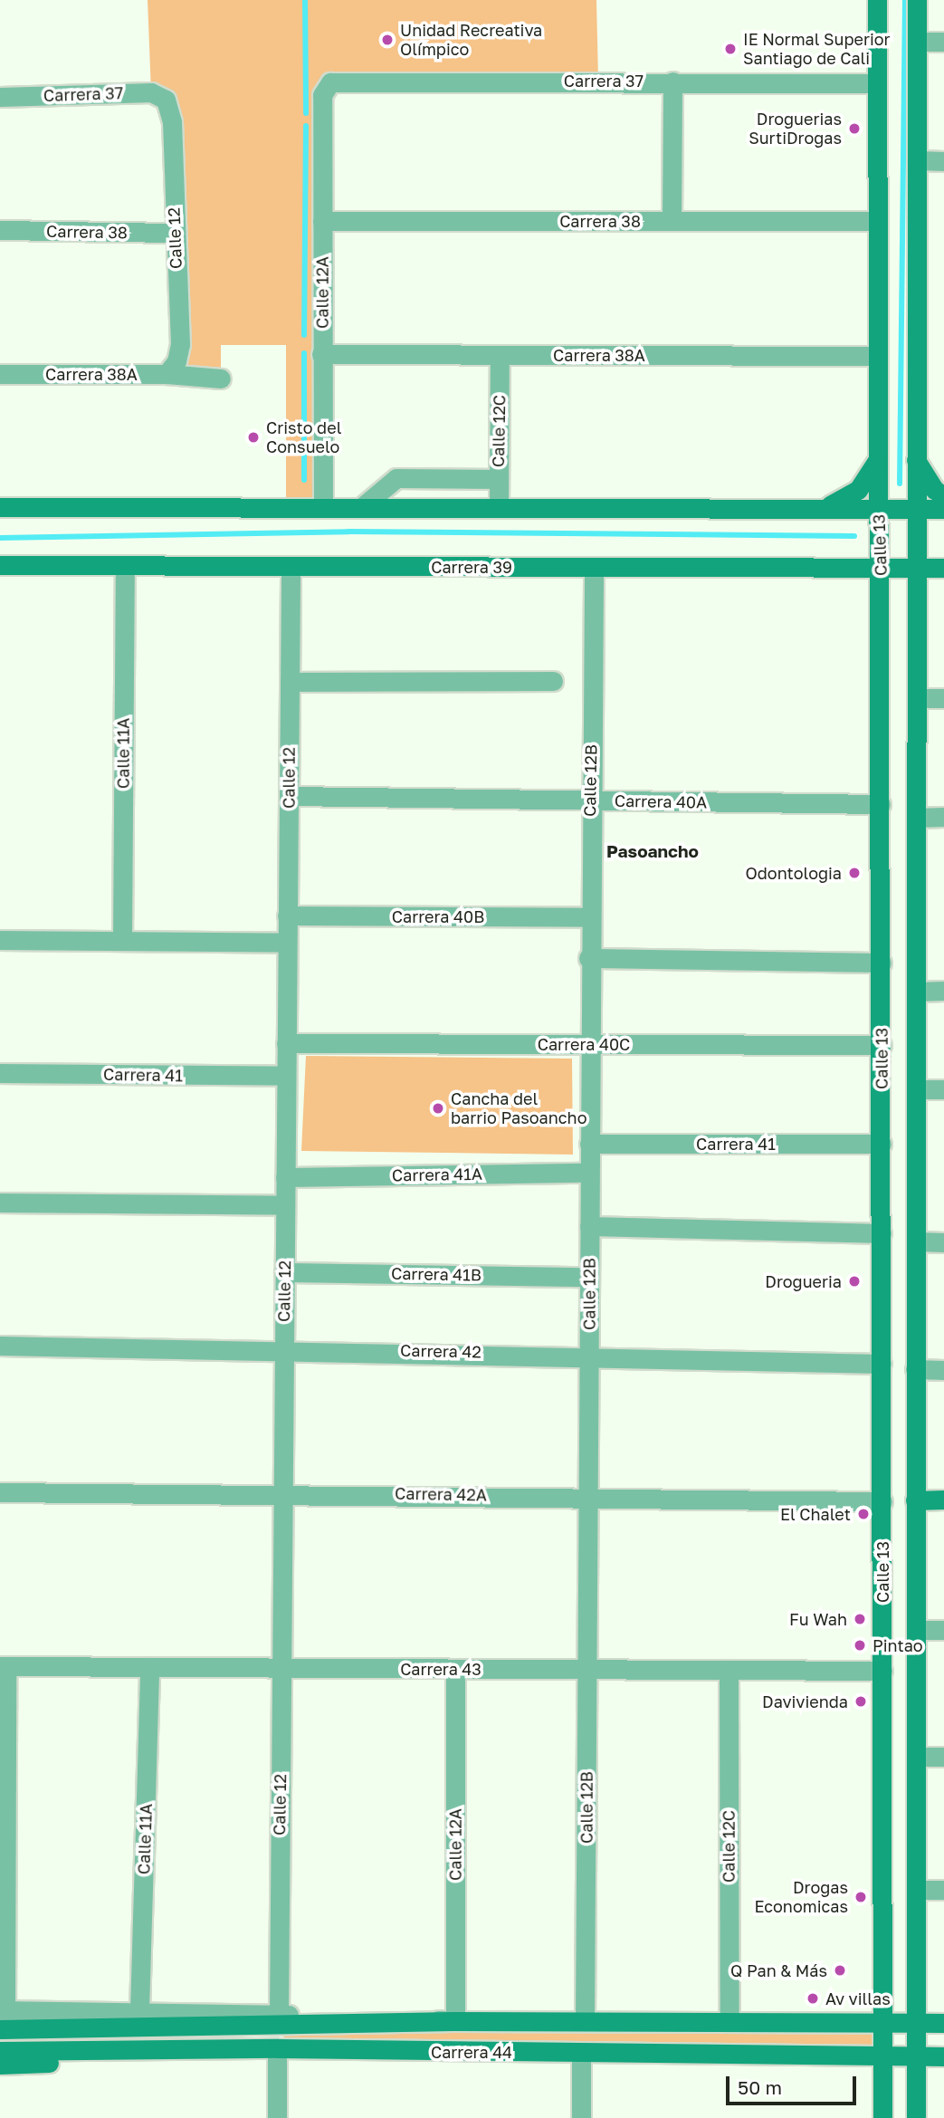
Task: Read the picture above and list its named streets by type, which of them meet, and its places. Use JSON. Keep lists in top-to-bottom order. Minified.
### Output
{"streets":{"main road":["Calle 13","Carrera 39","Carrera 44"],"street":["Carrera 37","Carrera 38","Calle 12","Calle 12A","Carrera 38A","Calle 12C","Calle 11A","Calle 12B","Carrera 40A","Carrera 40B","Carrera 40C","Carrera 41","Carrera 41A","Carrera 41B","Carrera 42","Carrera 42A","Carrera 43"]},"crossings":[["Carrera 37","Calle 12"],["Carrera 37","Calle 12A"],["Carrera 37","Calle 13"],["Carrera 38","Calle 12"],["Carrera 38","Calle 12A"],["Carrera 38","Calle 13"],["Calle 12","Carrera 38A"],["Calle 12","Carrera 39"],["Calle 12","Carrera 40A"],["Calle 12","Carrera 40B"],["Calle 12","Carrera 40C"],["Calle 12","Carrera 41"],["Calle 12","Carrera 41A"],["Calle 12","Carrera 41B"],["Calle 12","Carrera 42"],["Calle 12","Carrera 42A"],["Calle 12","Carrera 43"],["Calle 12","Carrera 44"],["Calle 12A","Carrera 38A"],["Calle 12A","Carrera 43"],["Calle 12A","Carrera 44"],["Carrera 38A","Calle 12C"],["Carrera 38A","Calle 13"],["Calle 12C","Carrera 43"],["Calle 12C","Carrera 44"],["Calle 13","Carrera 39"],["Calle 13","Carrera 40A"],["Calle 13","Carrera 40C"],["Calle 13","Carrera 41"],["Calle 13","Carrera 42"],["Calle 13","Carrera 42A"],["Calle 13","Carrera 43"],["Calle 13","Carrera 44"],["Carrera 39","Calle 11A"],["Carrera 39","Calle 12B"],["Calle 11A","Carrera 43"],["Calle 11A","Carrera 44"],["Calle 12B","Carrera 40A"],["Calle 12B","Carrera 40B"],["Calle 12B","Carrera 40C"],["Calle 12B","Carrera 41"],["Calle 12B","Carrera 41A"],["Calle 12B","Carrera 41B"],["Calle 12B","Carrera 42"],["Calle 12B","Carrera 42A"],["Calle 12B","Carrera 43"],["Calle 12B","Carrera 44"]],"districts":["Pasoancho"],"places":["Unidad Recreativa Olímpico","IE Normal Superior Santiago de Cali","Droguerias SurtiDrogas","Cristo del Consuelo","Odontologia","Cancha del barrio Pasoancho","Drogueria","El Chalet","Fu Wah","Pintao","Davivienda","Drogas Economicas","Q Pan & Más","Av villas"],"scale_bar":"50 m"}
